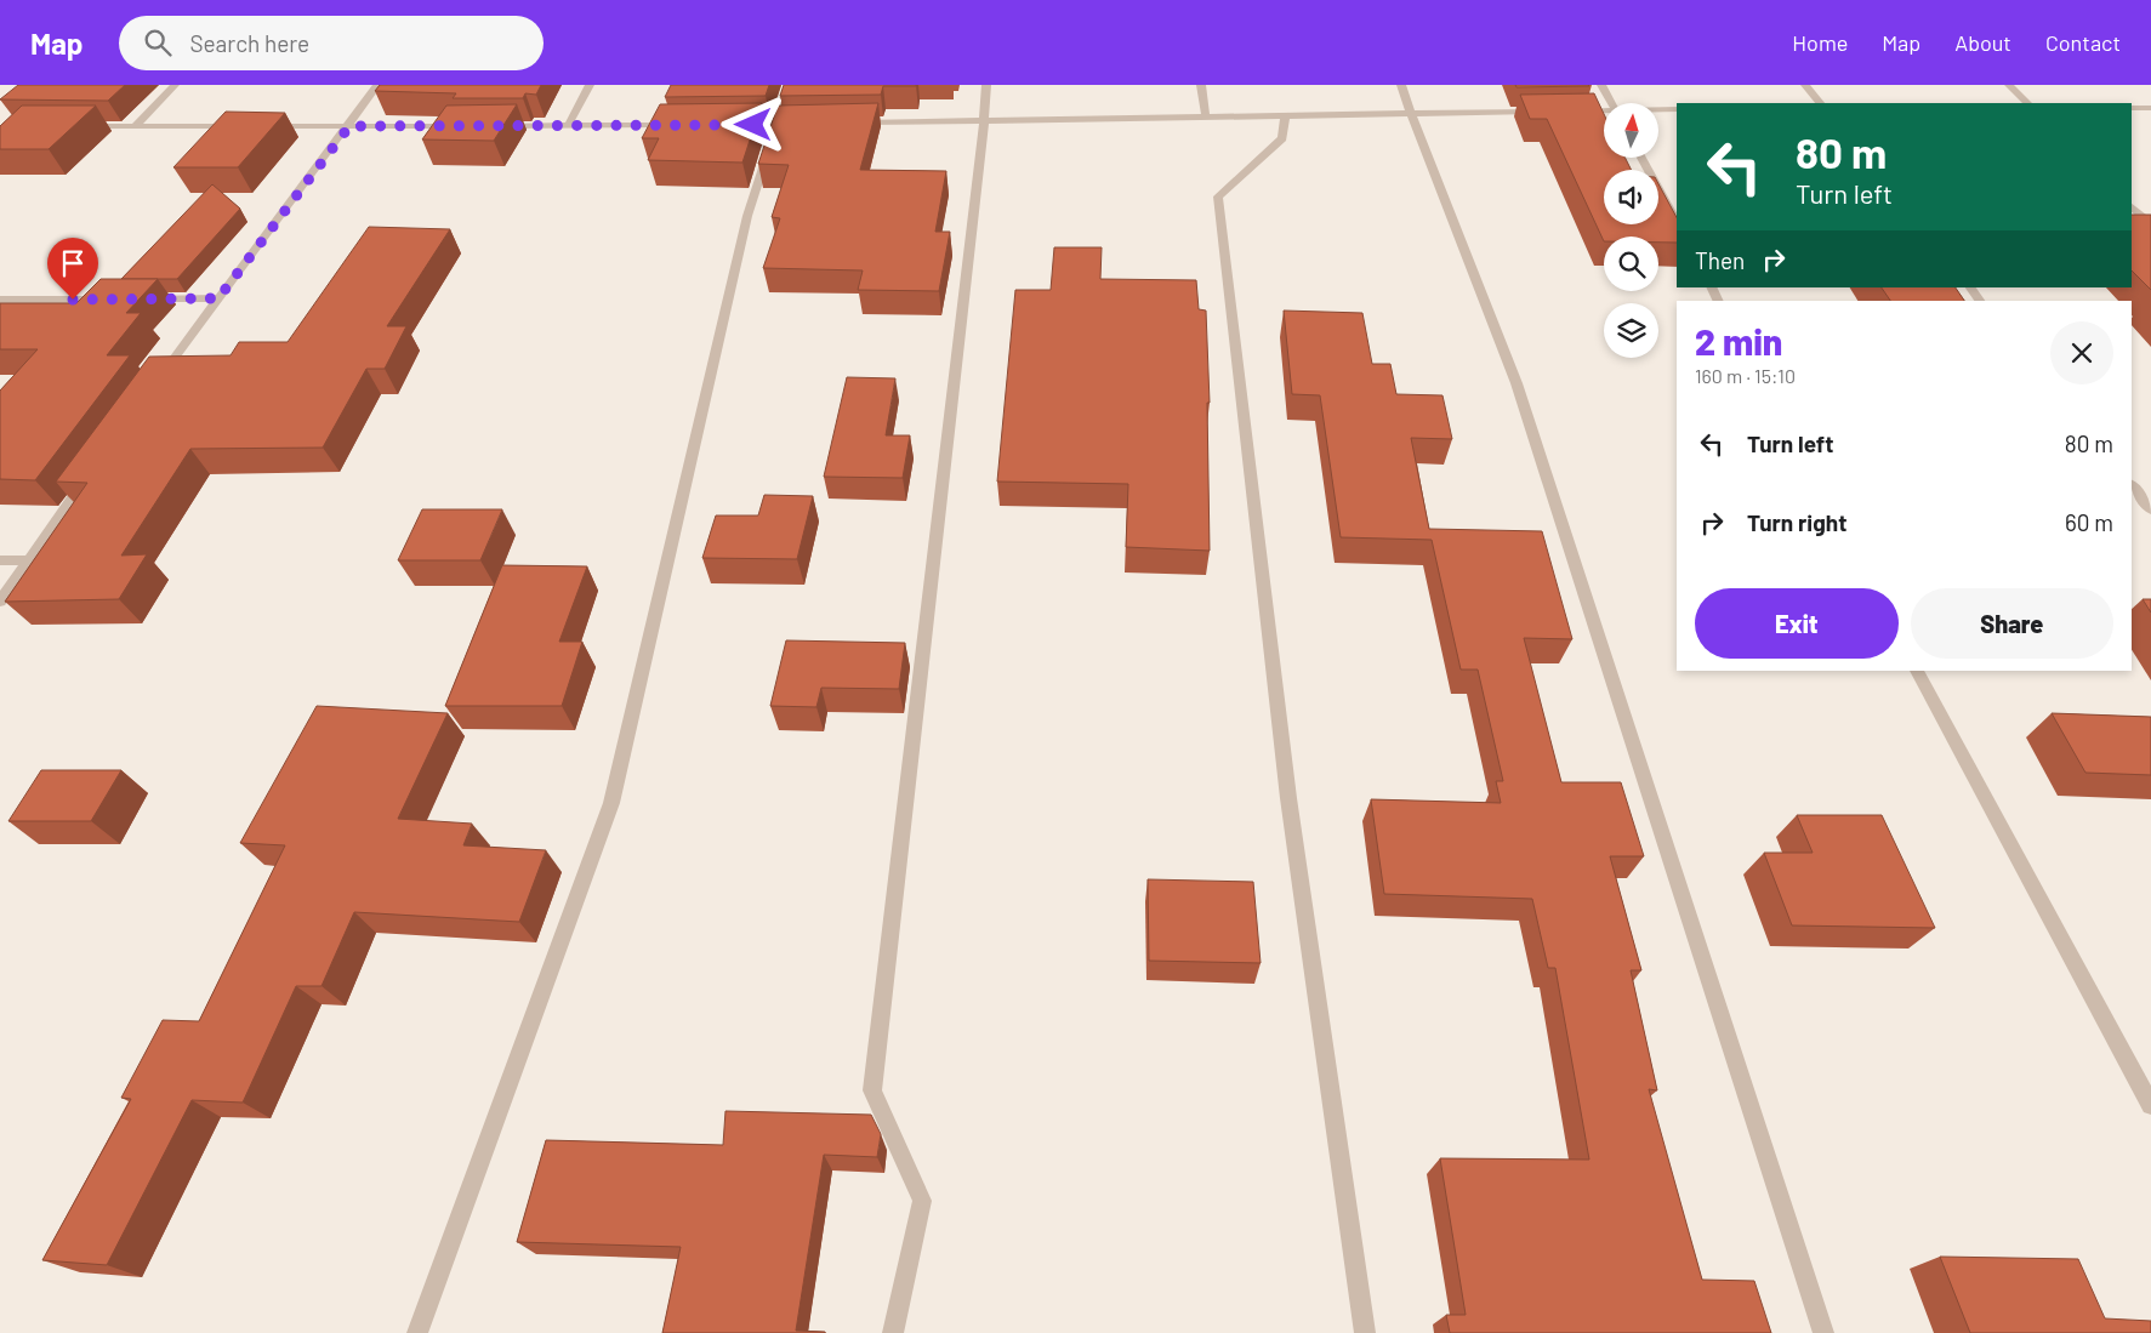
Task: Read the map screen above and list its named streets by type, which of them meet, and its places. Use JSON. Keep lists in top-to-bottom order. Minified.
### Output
{"north":"top","page":{"header":"Map","search":"Search here","nav":["Home","Map","About","Contact"],"turn":["80 m","Turn left"],"then":"Then","heading":["2 min","160 m · 15:10"],"list":[{"name":"Turn left","value":"80 m"},{"name":"Turn right","value":"60 m"}],"buttons":["Exit","Share"]}}
